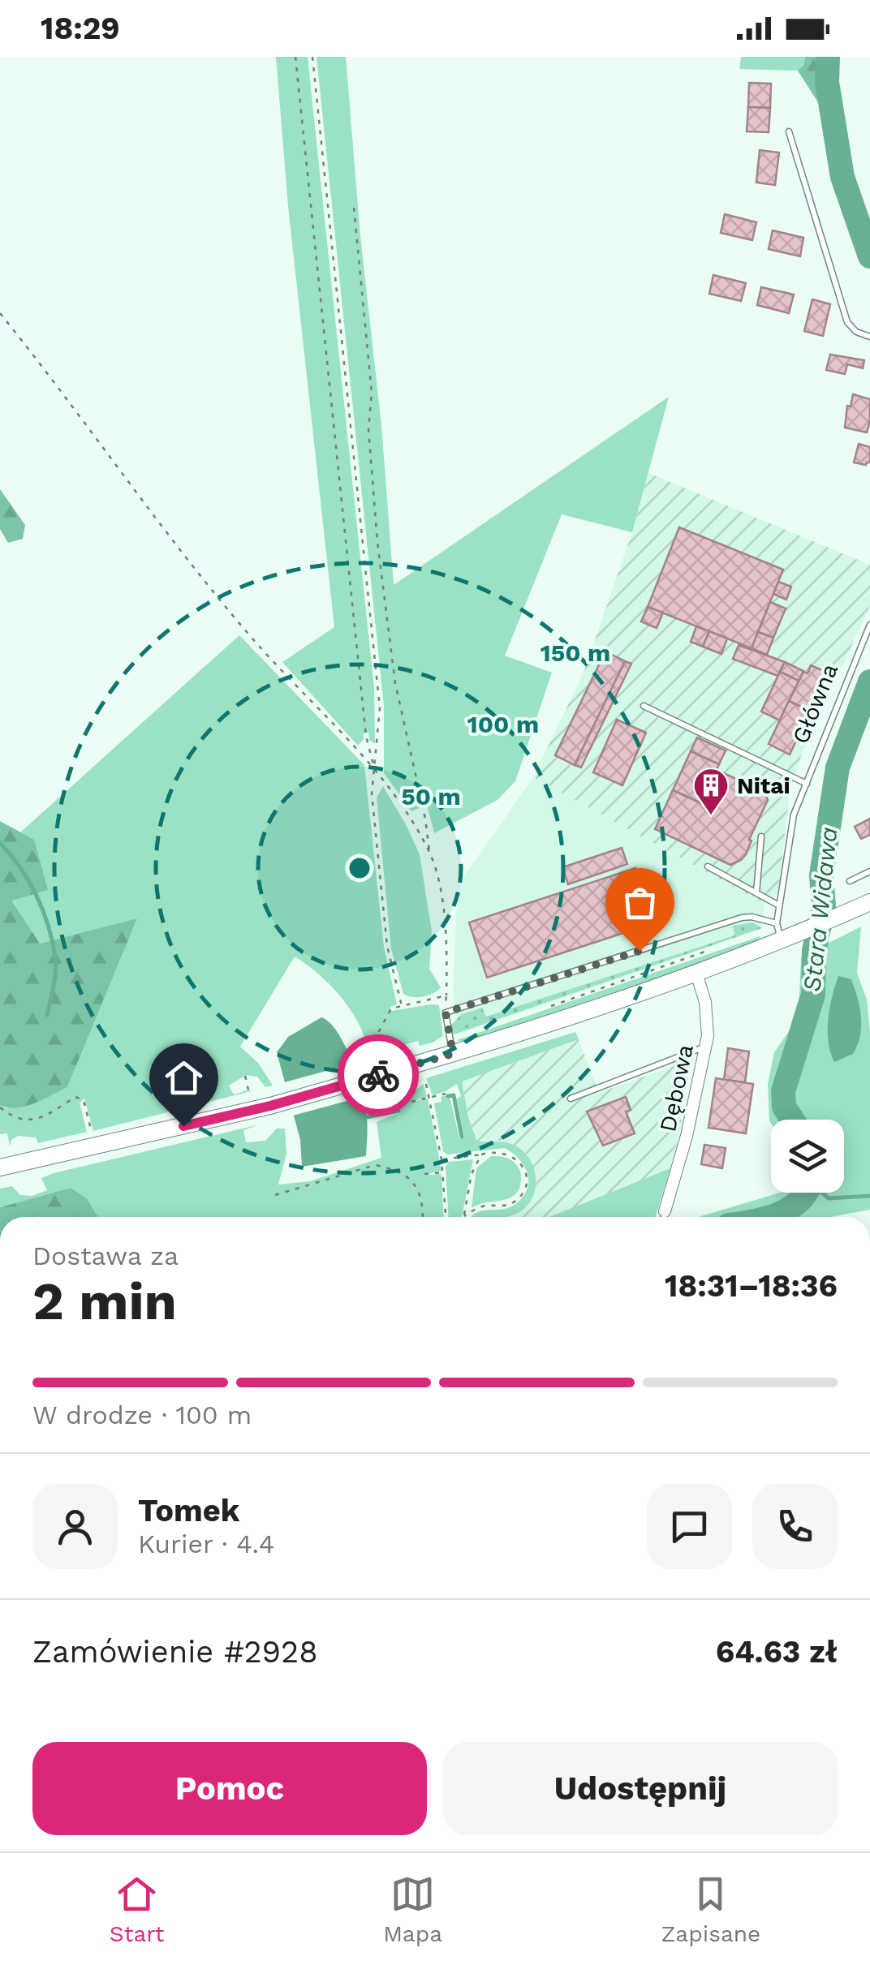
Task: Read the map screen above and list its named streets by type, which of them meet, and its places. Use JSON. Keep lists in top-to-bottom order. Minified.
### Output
{"streets":{"street":["Dębowa"],"lane":["Główna"]},"water":["Stara Widawa"],"places":{"building":["Nitai"]},"page":{"status":"18:29","heading":["2 min","Dostawa za","18:31–18:36"],"panel":["Tomek","Kurier · 4.4","Zamówienie #2928","64.63 zł"],"bar":"W drodze · 100 m","buttons":["Pomoc","Udostępnij"],"tabs":["Start","Mapa","Zapisane"]},"rings":["150 m","100 m","50 m"]}
